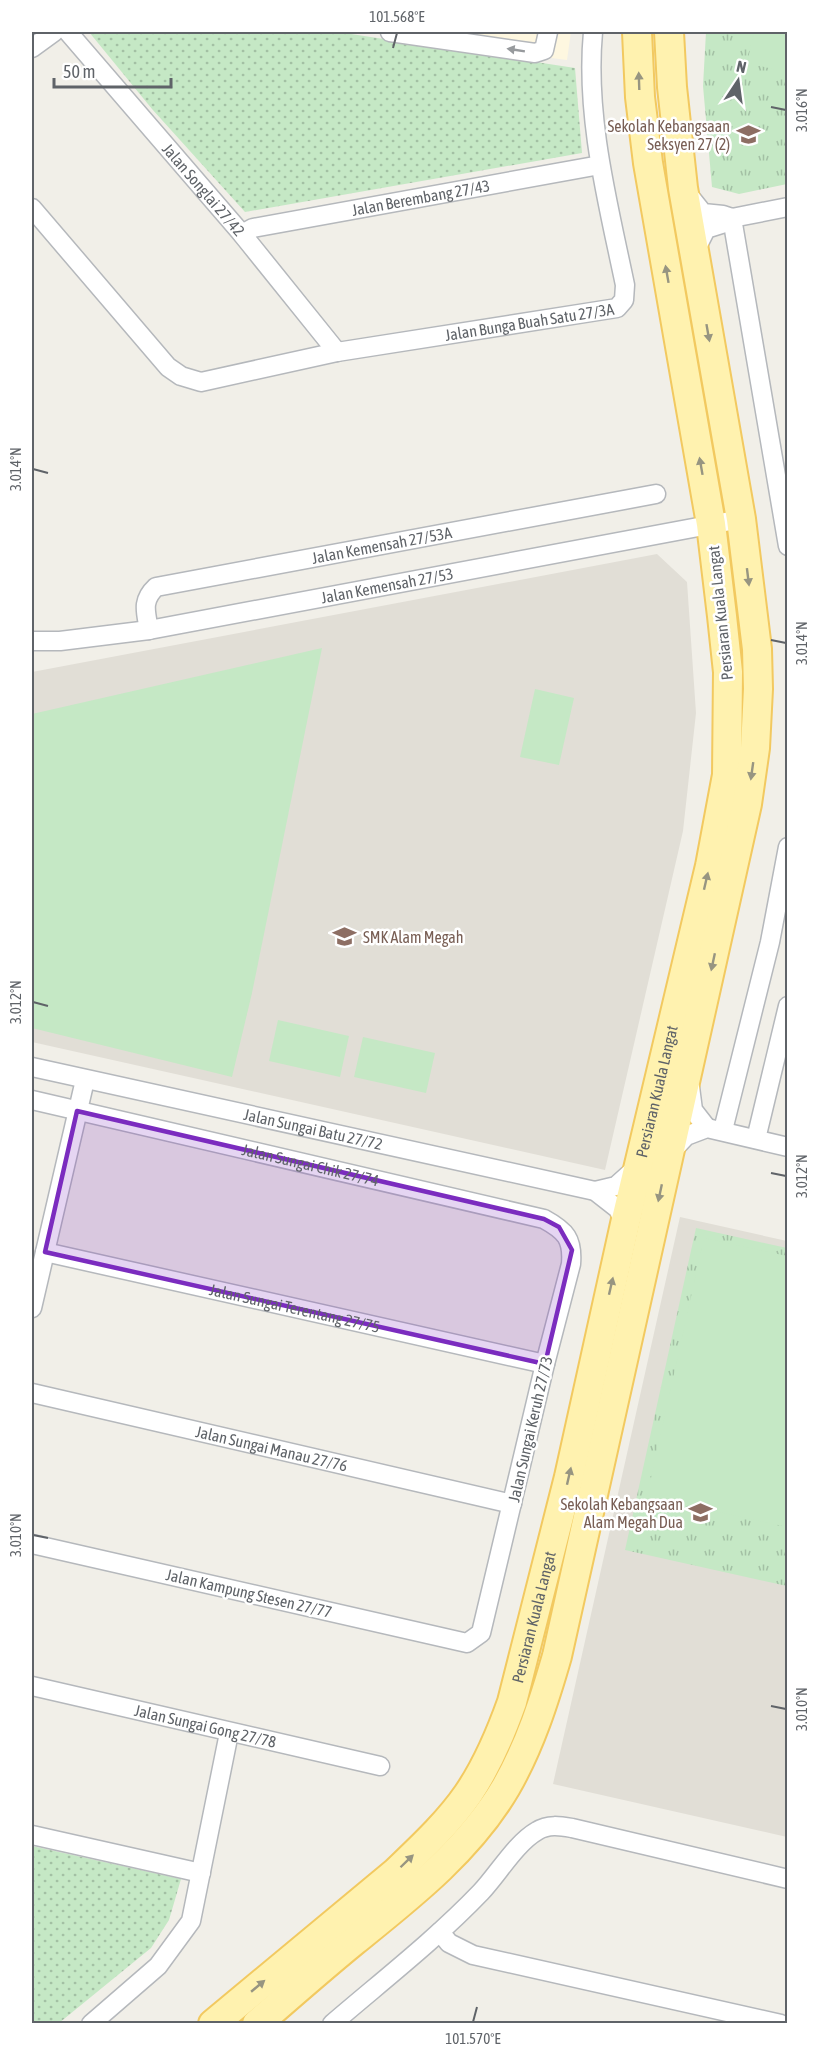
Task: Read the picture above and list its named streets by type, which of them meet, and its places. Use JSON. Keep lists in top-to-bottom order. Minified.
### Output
{"streets":{"main road":["Persiaran Kuala Langat"],"street":["Jalan Songlai 27/42","Jalan Berembang 27/43","Jalan Bunga Buah Satu 27/3A","Jalan Kemensah 27/53A","Jalan Kemensah 27/53","Jalan Sungai Batu 27/72","Jalan Sungai Chik 27/74","Jalan Sungai Terentang 27/75","Jalan Sungai Keruh 27/73","Jalan Sungai Manau 27/76","Jalan Kampung Stesen 27/77","Jalan Sungai Gong 27/78"]},"crossings":[["Jalan Songlai 27/42","Jalan Berembang 27/43"],["Jalan Songlai 27/42","Jalan Bunga Buah Satu 27/3A"],["Jalan Berembang 27/43","Jalan Bunga Buah Satu 27/3A"],["Jalan Kemensah 27/53A","Jalan Kemensah 27/53"],["Jalan Kemensah 27/53","Persiaran Kuala Langat"],["Jalan Sungai Chik 27/74","Jalan Sungai Keruh 27/73"],["Jalan Sungai Terentang 27/75","Jalan Sungai Keruh 27/73"],["Jalan Sungai Keruh 27/73","Jalan Sungai Manau 27/76"],["Jalan Sungai Keruh 27/73","Jalan Kampung Stesen 27/77"]],"places":{"school or university":["Sekolah Kebangsaan Seksyen 27 (2)","SMK Alam Megah","Sekolah Kebangsaan Alam Megah Dua"]},"scale_bar":"50 m","north":"top","coordinates":["101.568°E","3.016°N","3.014°N","3.012°N","3.010°N","101.570°E"]}
